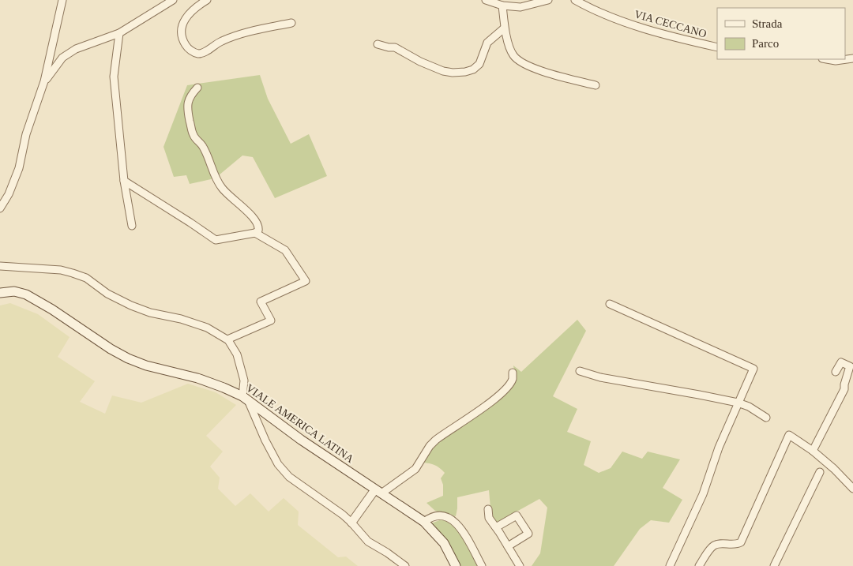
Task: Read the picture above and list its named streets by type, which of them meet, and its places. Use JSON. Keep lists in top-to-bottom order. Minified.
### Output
{"streets":{"main road":["VIALE AMERICA LATINA"],"street":["VIA CECCANO"]},"legend":["Strada","Parco"]}
